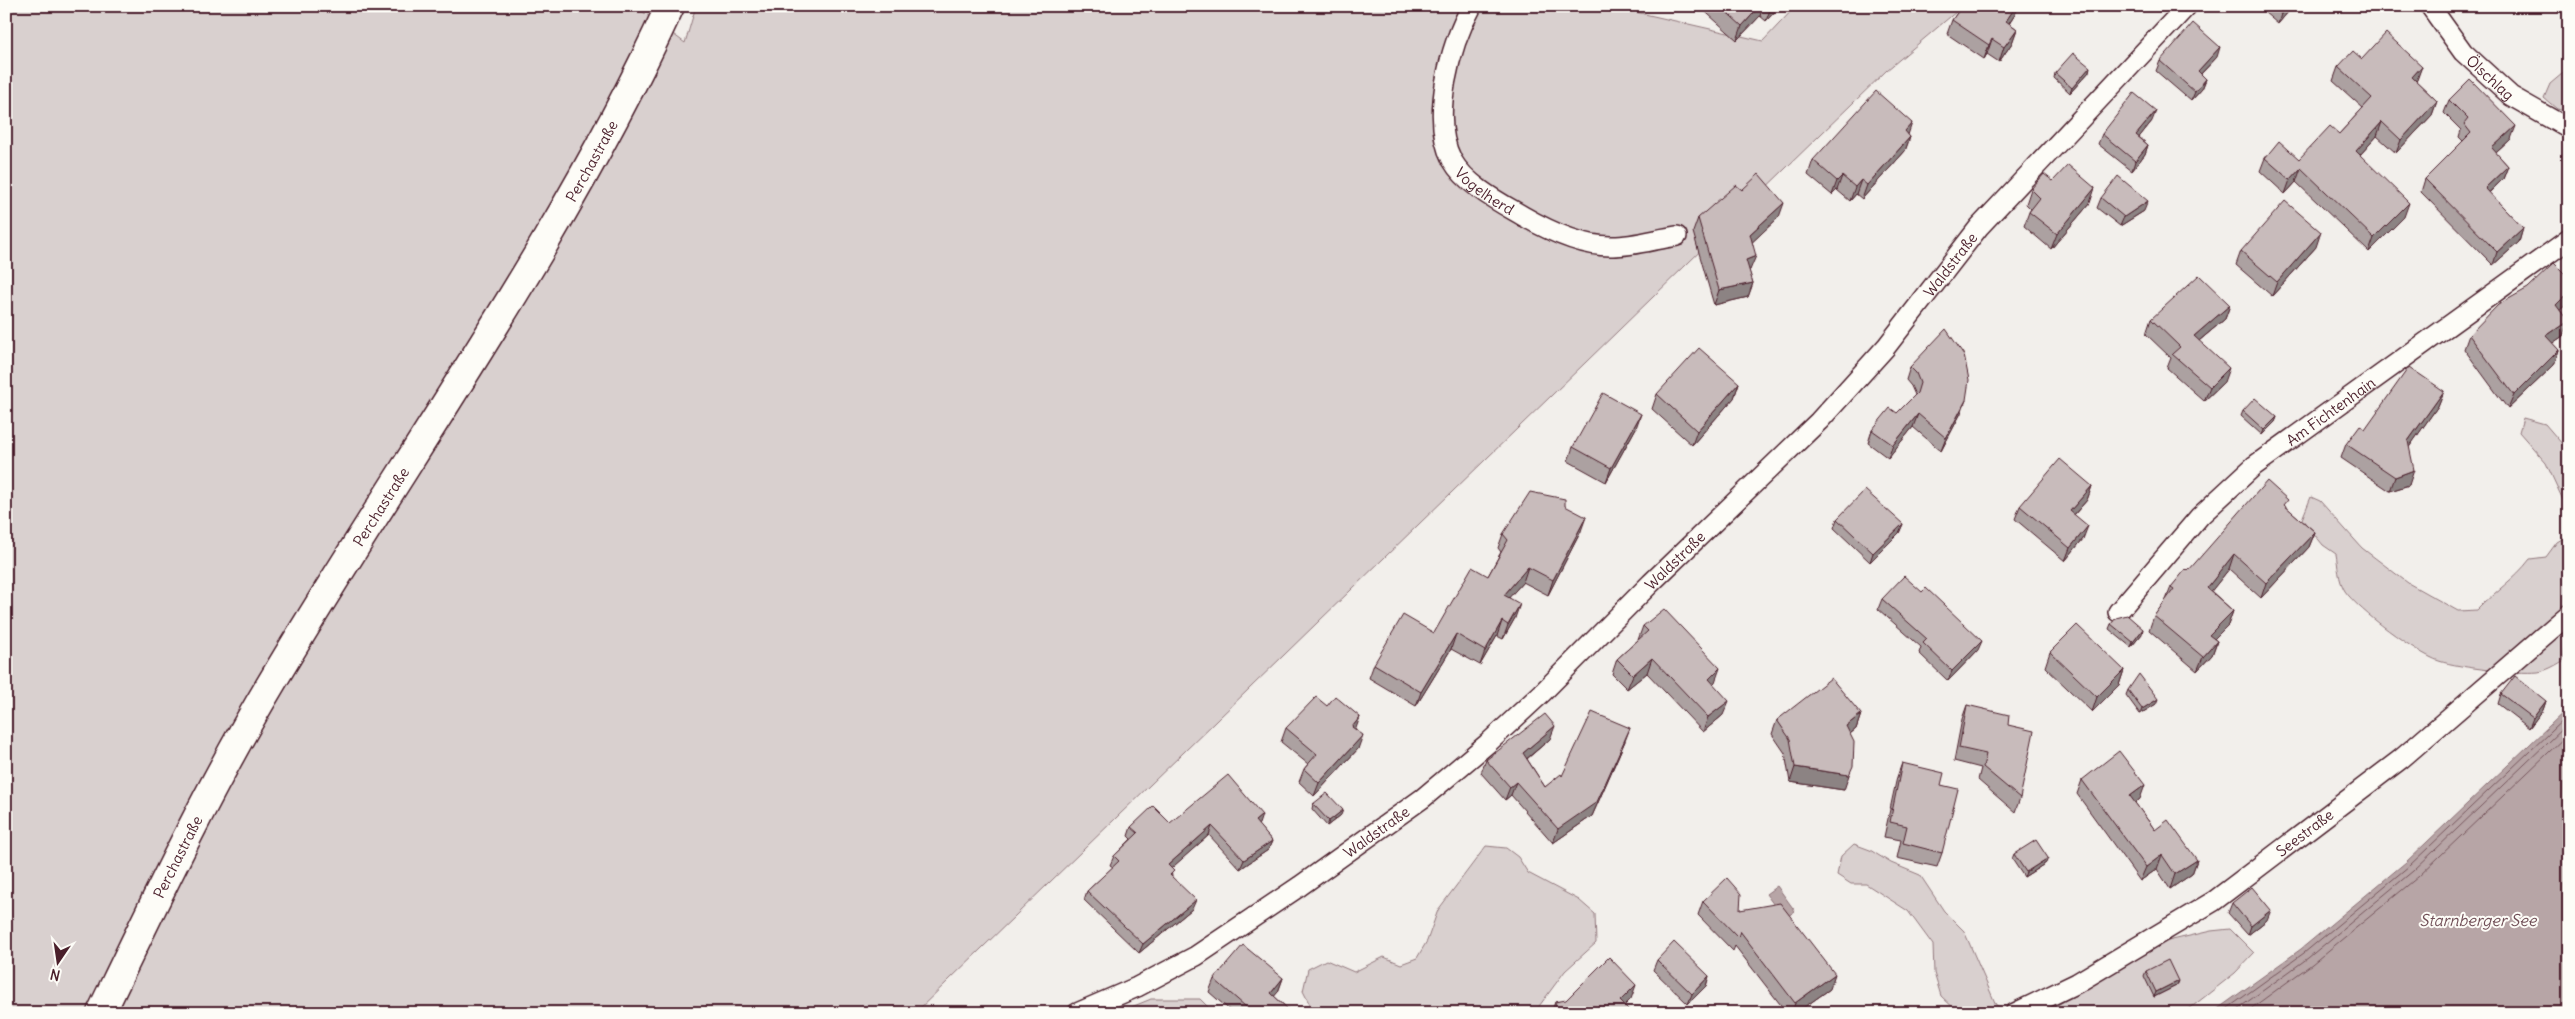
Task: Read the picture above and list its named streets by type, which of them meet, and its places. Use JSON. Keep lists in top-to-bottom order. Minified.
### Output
{"streets":{"main road":["Perchastraße"],"street":["Ölschlag","Vogelherd","Waldstraße","Am Fichtenhain","Seestraße"]},"water":["Starnberger See"],"north":"bottom"}
